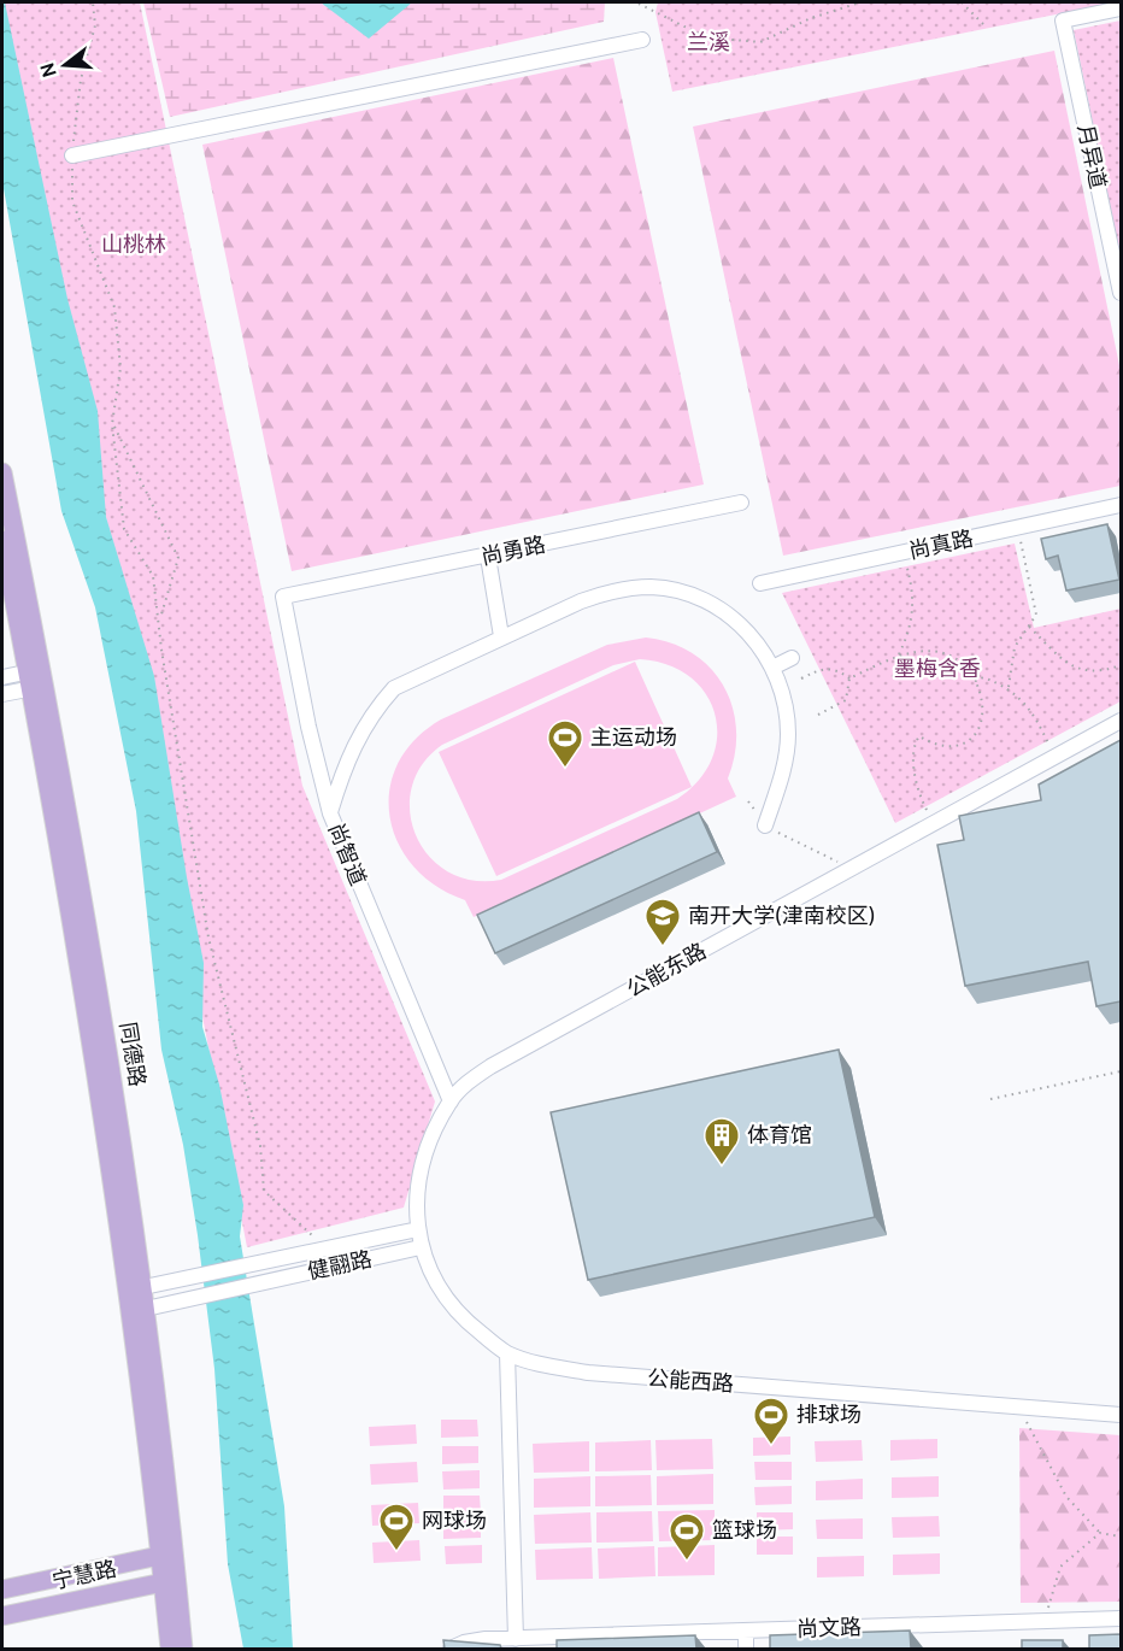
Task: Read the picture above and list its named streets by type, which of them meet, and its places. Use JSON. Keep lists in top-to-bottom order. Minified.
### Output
{"streets":{"main road":["同德路","宁慧路"],"street":["月异道","尚真路","尚勇路","尚智道","公能东路","健翮路","公能西路","尚文路"]},"crossings":[["尚勇路","尚智道"],["尚智道","公能东路"],["公能东路","健翮路"],["公能东路","公能西路"],["同德路","健翮路"],["同德路","宁慧路"],["健翮路","公能西路"]],"parks":["兰溪","山桃林","墨梅含香"],"places":{"sports":["主运动场","排球场","网球场","篮球场"],"school or university":["南开大学(津南校区)"],"building":["体育馆"]},"north":"left"}
